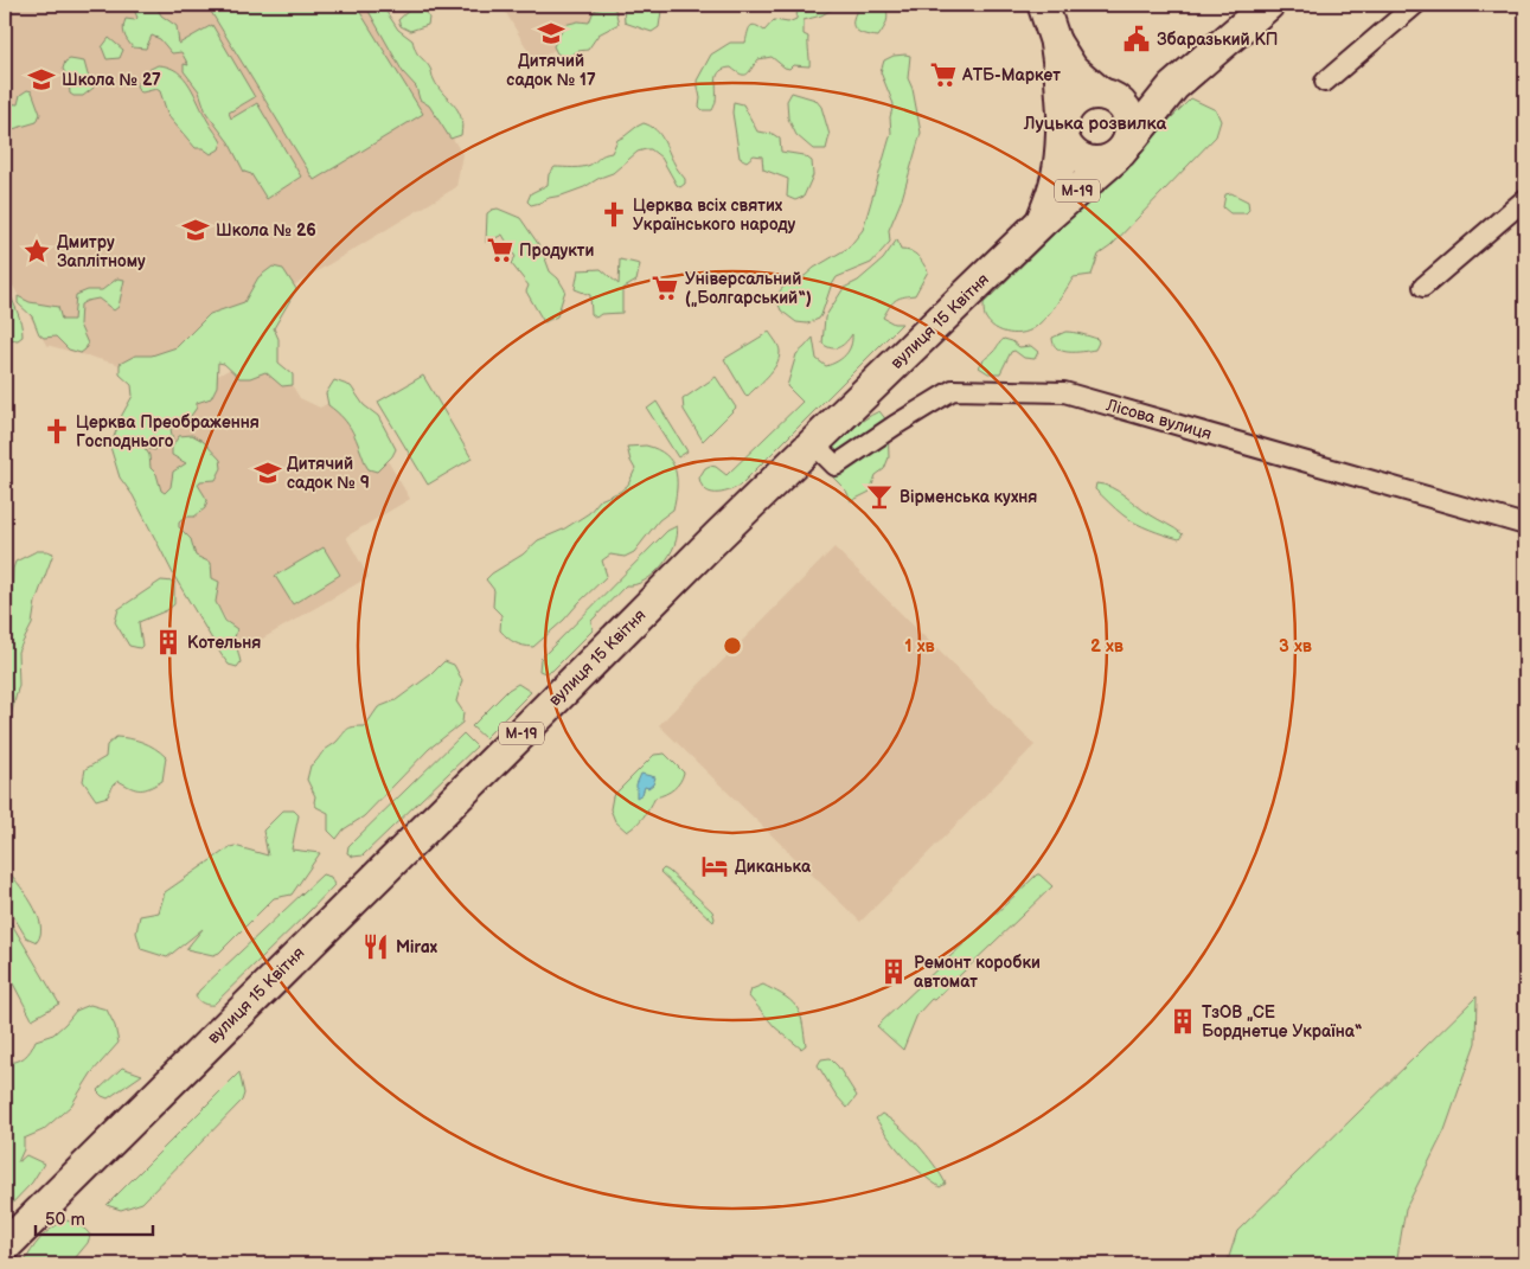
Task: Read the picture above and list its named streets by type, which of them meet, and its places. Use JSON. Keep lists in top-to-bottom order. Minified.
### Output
{"streets":{"highway":["М-19","вулиця 15 Квітня"],"street":["Лісова вулиця"]},"crossings":[["М-19","вулиця 15 Квітня"],["вулиця 15 Квітня","Лісова вулиця"]],"districts":["Луцька розвилка"],"places":{"school or university":["Дитячий садок № 17","Школа № 27","Школа № 26","Дитячий садок № 9"],"public building":["Збаразький КП"],"supermarket":["АТБ-Маркет","Продукти","Універсальний („Болгарський“)"],"church":["Церква всіх святих Українського народу","Церква Преображення Господнього"],"place":["Дмитру Заплітному"],"bar":["Вірменська кухня"],"building":["Котельня","Ремонт коробки автомат","ТзОВ „СЕ Борднетце Україна“"],"hotel":["Диканька"],"restaurant":["Mirax"]},"scale_bar":"50 m","rings":["1 хв","2 хв","3 хв"]}
